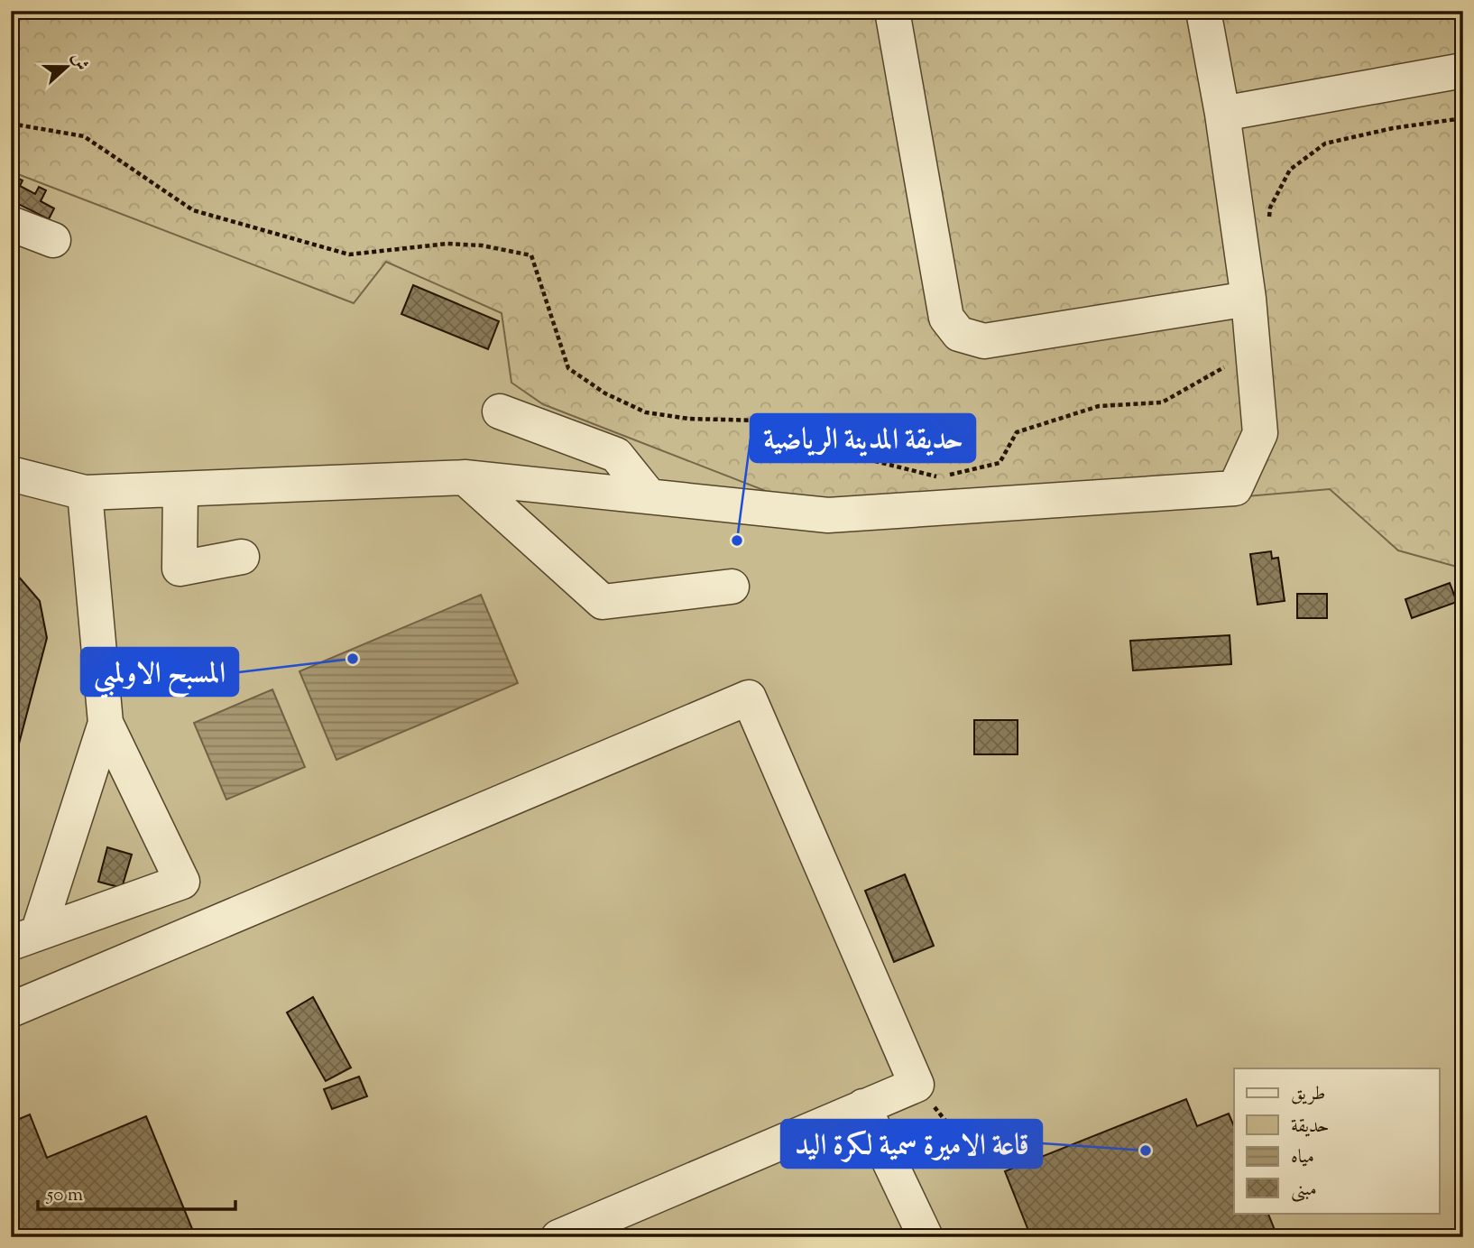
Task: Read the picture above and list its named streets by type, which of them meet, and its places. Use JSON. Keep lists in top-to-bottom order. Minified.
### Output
{"places":["حديقة المدينة الرياضية","المسبح الاولمبي","قاعة الاميرة سمية لكرة اليد"],"legend":["طريق","حديقة","مياه","مبنى"],"scale_bar":"50 m","north":"right"}
